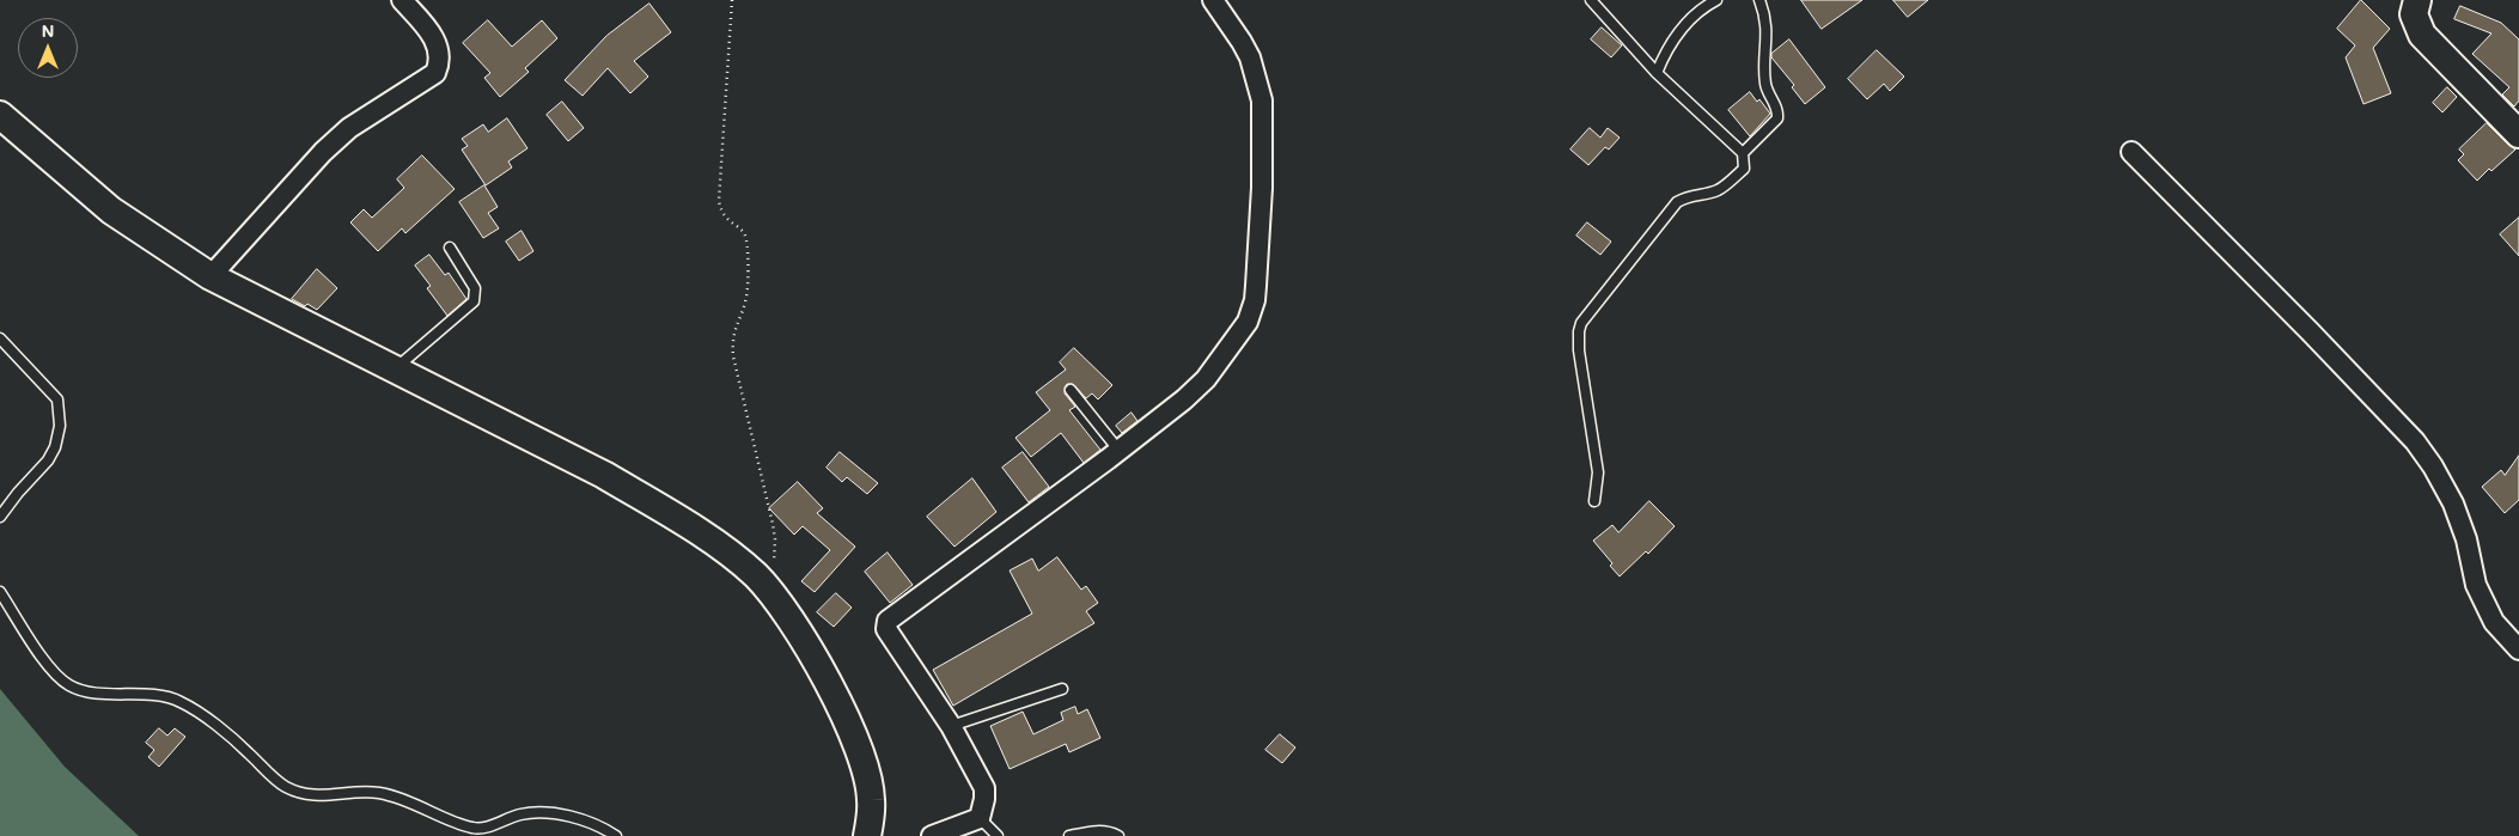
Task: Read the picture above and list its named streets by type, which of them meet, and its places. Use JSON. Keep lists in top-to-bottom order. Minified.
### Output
{"north":"top"}
